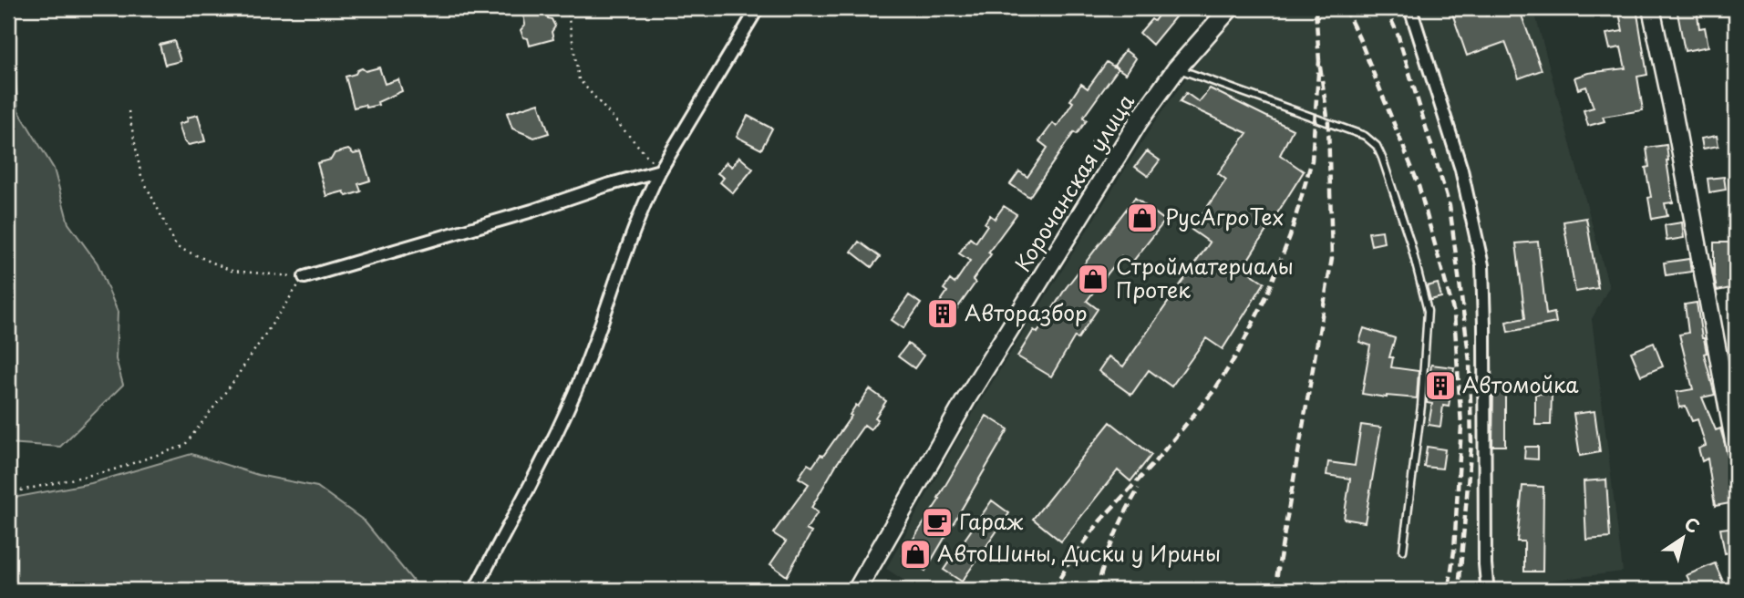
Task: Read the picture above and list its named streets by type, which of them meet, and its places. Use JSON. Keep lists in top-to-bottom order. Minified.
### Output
{"streets":{"main road":["Корочанская улица"]},"places":{"shop":["РусАгроТех","Стройматериалы Протек","АвтоШины, Диски у Ирины"],"building":["Авторазбор","Автомойка"],"cafe":["Гараж"]},"north":"top right"}
